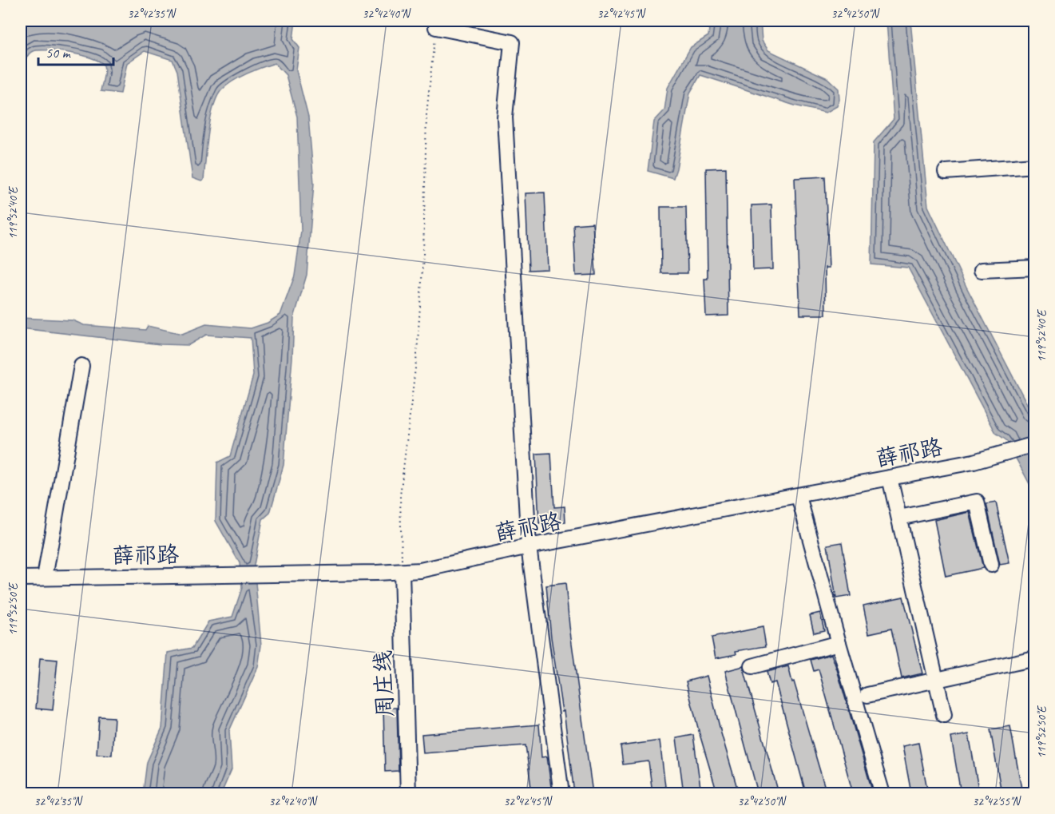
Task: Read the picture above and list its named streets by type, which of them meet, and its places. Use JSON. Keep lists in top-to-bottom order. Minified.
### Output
{"streets":{"street":["薛祁路","周庄线"]},"crossings":[["薛祁路","周庄线"]],"scale_bar":"50 m","coordinates":["32°42'35\"N","32°42'40\"N","32°42'45\"N","32°42'50\"N","119°52'40\"E","119°52'50\"E","32°42'55\"N"]}
